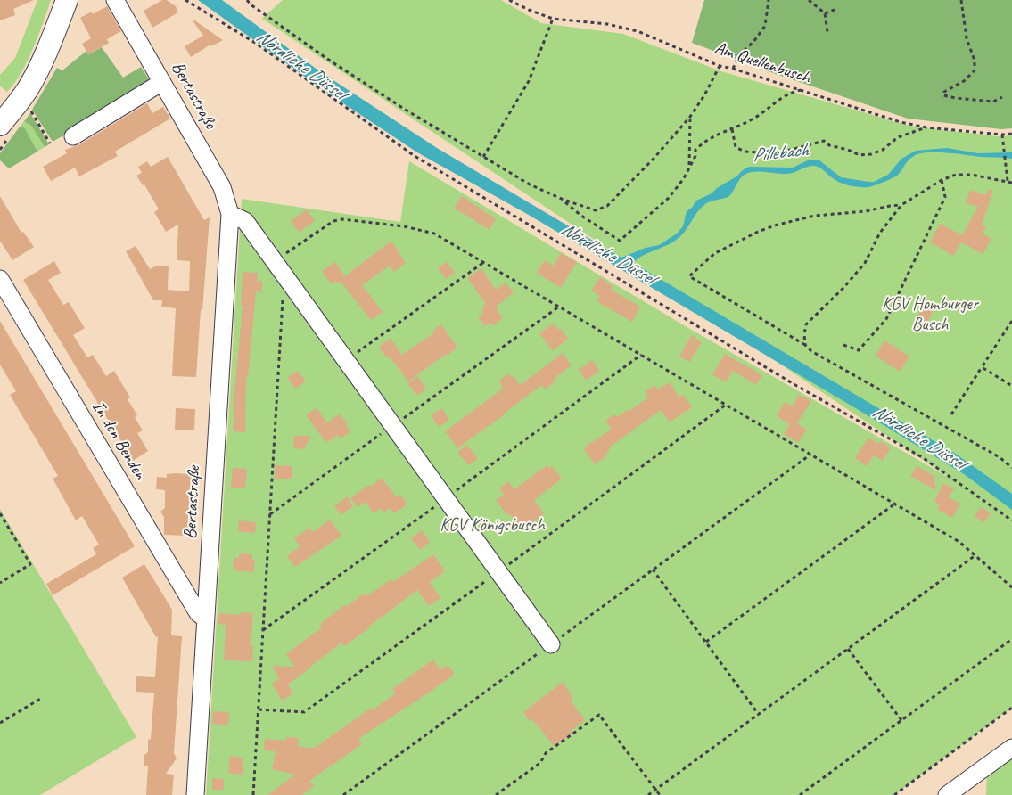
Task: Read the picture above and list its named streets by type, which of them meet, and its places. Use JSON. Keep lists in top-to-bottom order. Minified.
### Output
{"streets":{"street":["Bertastraße","In den Benden"],"path":["Am Quellenbusch"]},"crossings":[["Bertastraße","In den Benden"]],"water":["Nördliche Düssel","Pillebach"],"parks":["KGV Homburger Busch","KGV Königsbusch"]}
